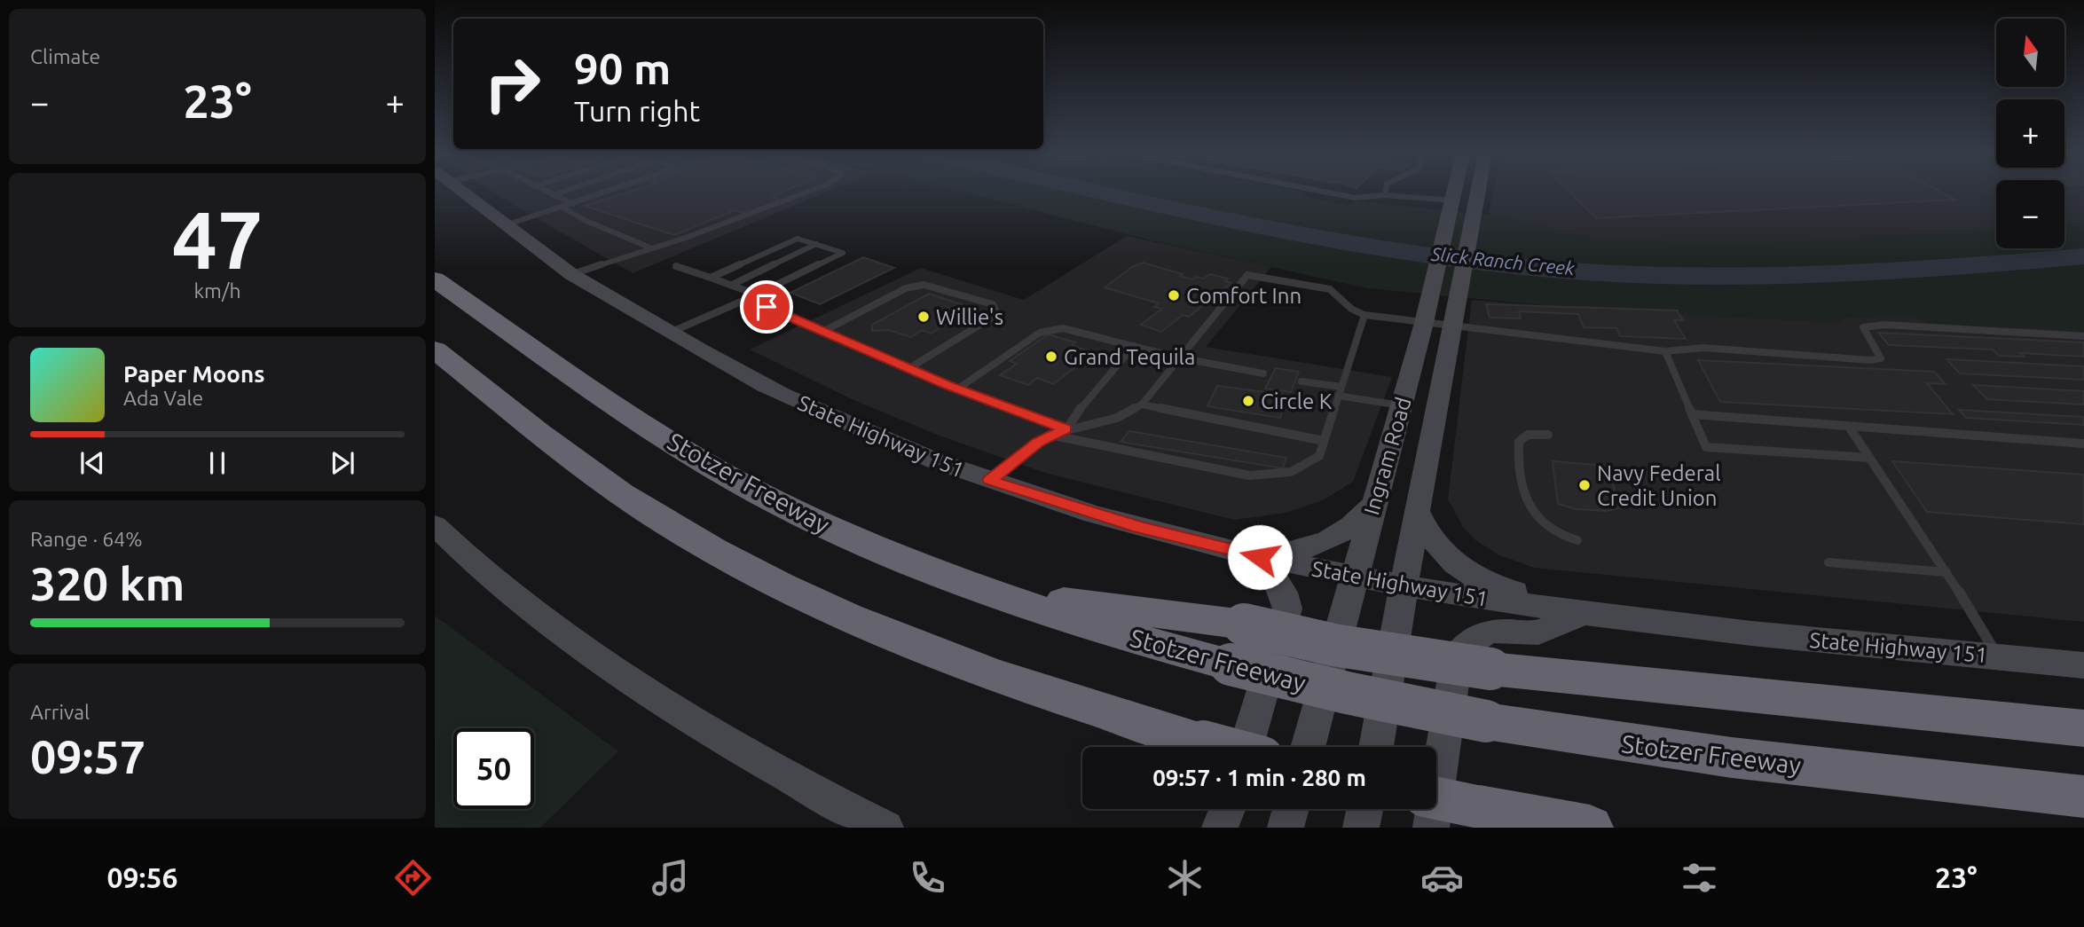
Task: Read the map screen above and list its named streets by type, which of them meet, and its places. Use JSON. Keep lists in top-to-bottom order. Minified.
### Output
{"streets":{"highway":["Stotzer Freeway"],"main road":["State Highway 151","Ingram Road"]},"crossings":[["State Highway 151","Ingram Road"]],"water":["Slick Ranch Creek"],"places":["Comfort Inn","Willie's","Grand Tequila","Circle K","Navy Federal Credit Union"],"north":"top","page":{"tile":["Climate",["47","km/h"],["Range · 64%","320 km"],["Arrival","09:57"]],"map_buttons":["+","−"],"turn":["90 m","Turn right"],"heat":["−","23°","+"],"song":["Paper Moons","Ada Vale"],"limit":"50","trip":"09:57 · 1 min · 280 m","tabs":["09:56","23°"]}}
